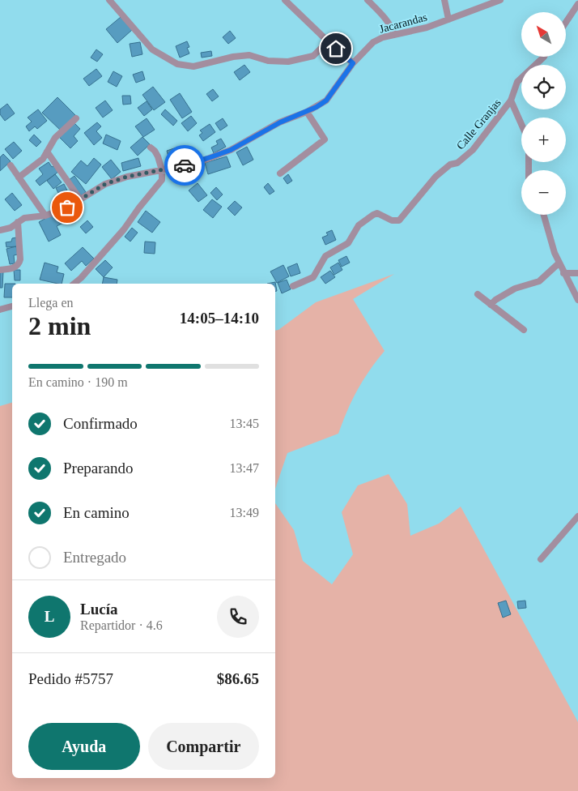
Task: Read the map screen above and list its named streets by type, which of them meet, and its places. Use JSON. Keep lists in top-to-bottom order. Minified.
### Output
{"streets":{"street":["Jacarandas","Calle Granjas"]},"north":"top left","page":{"map_buttons":["+","−"],"heading":["2 min","Llega en","14:05–14:10"],"panel":["Lucía","Repartidor · 4.6","Pedido #5757","$86.65"],"bar":"En camino · 190 m","list":[["Confirmado","13:45"],["Preparando","13:47"],["En camino","13:49"],"Entregado"],"round":"L","buttons":["Ayuda","Compartir"]}}
